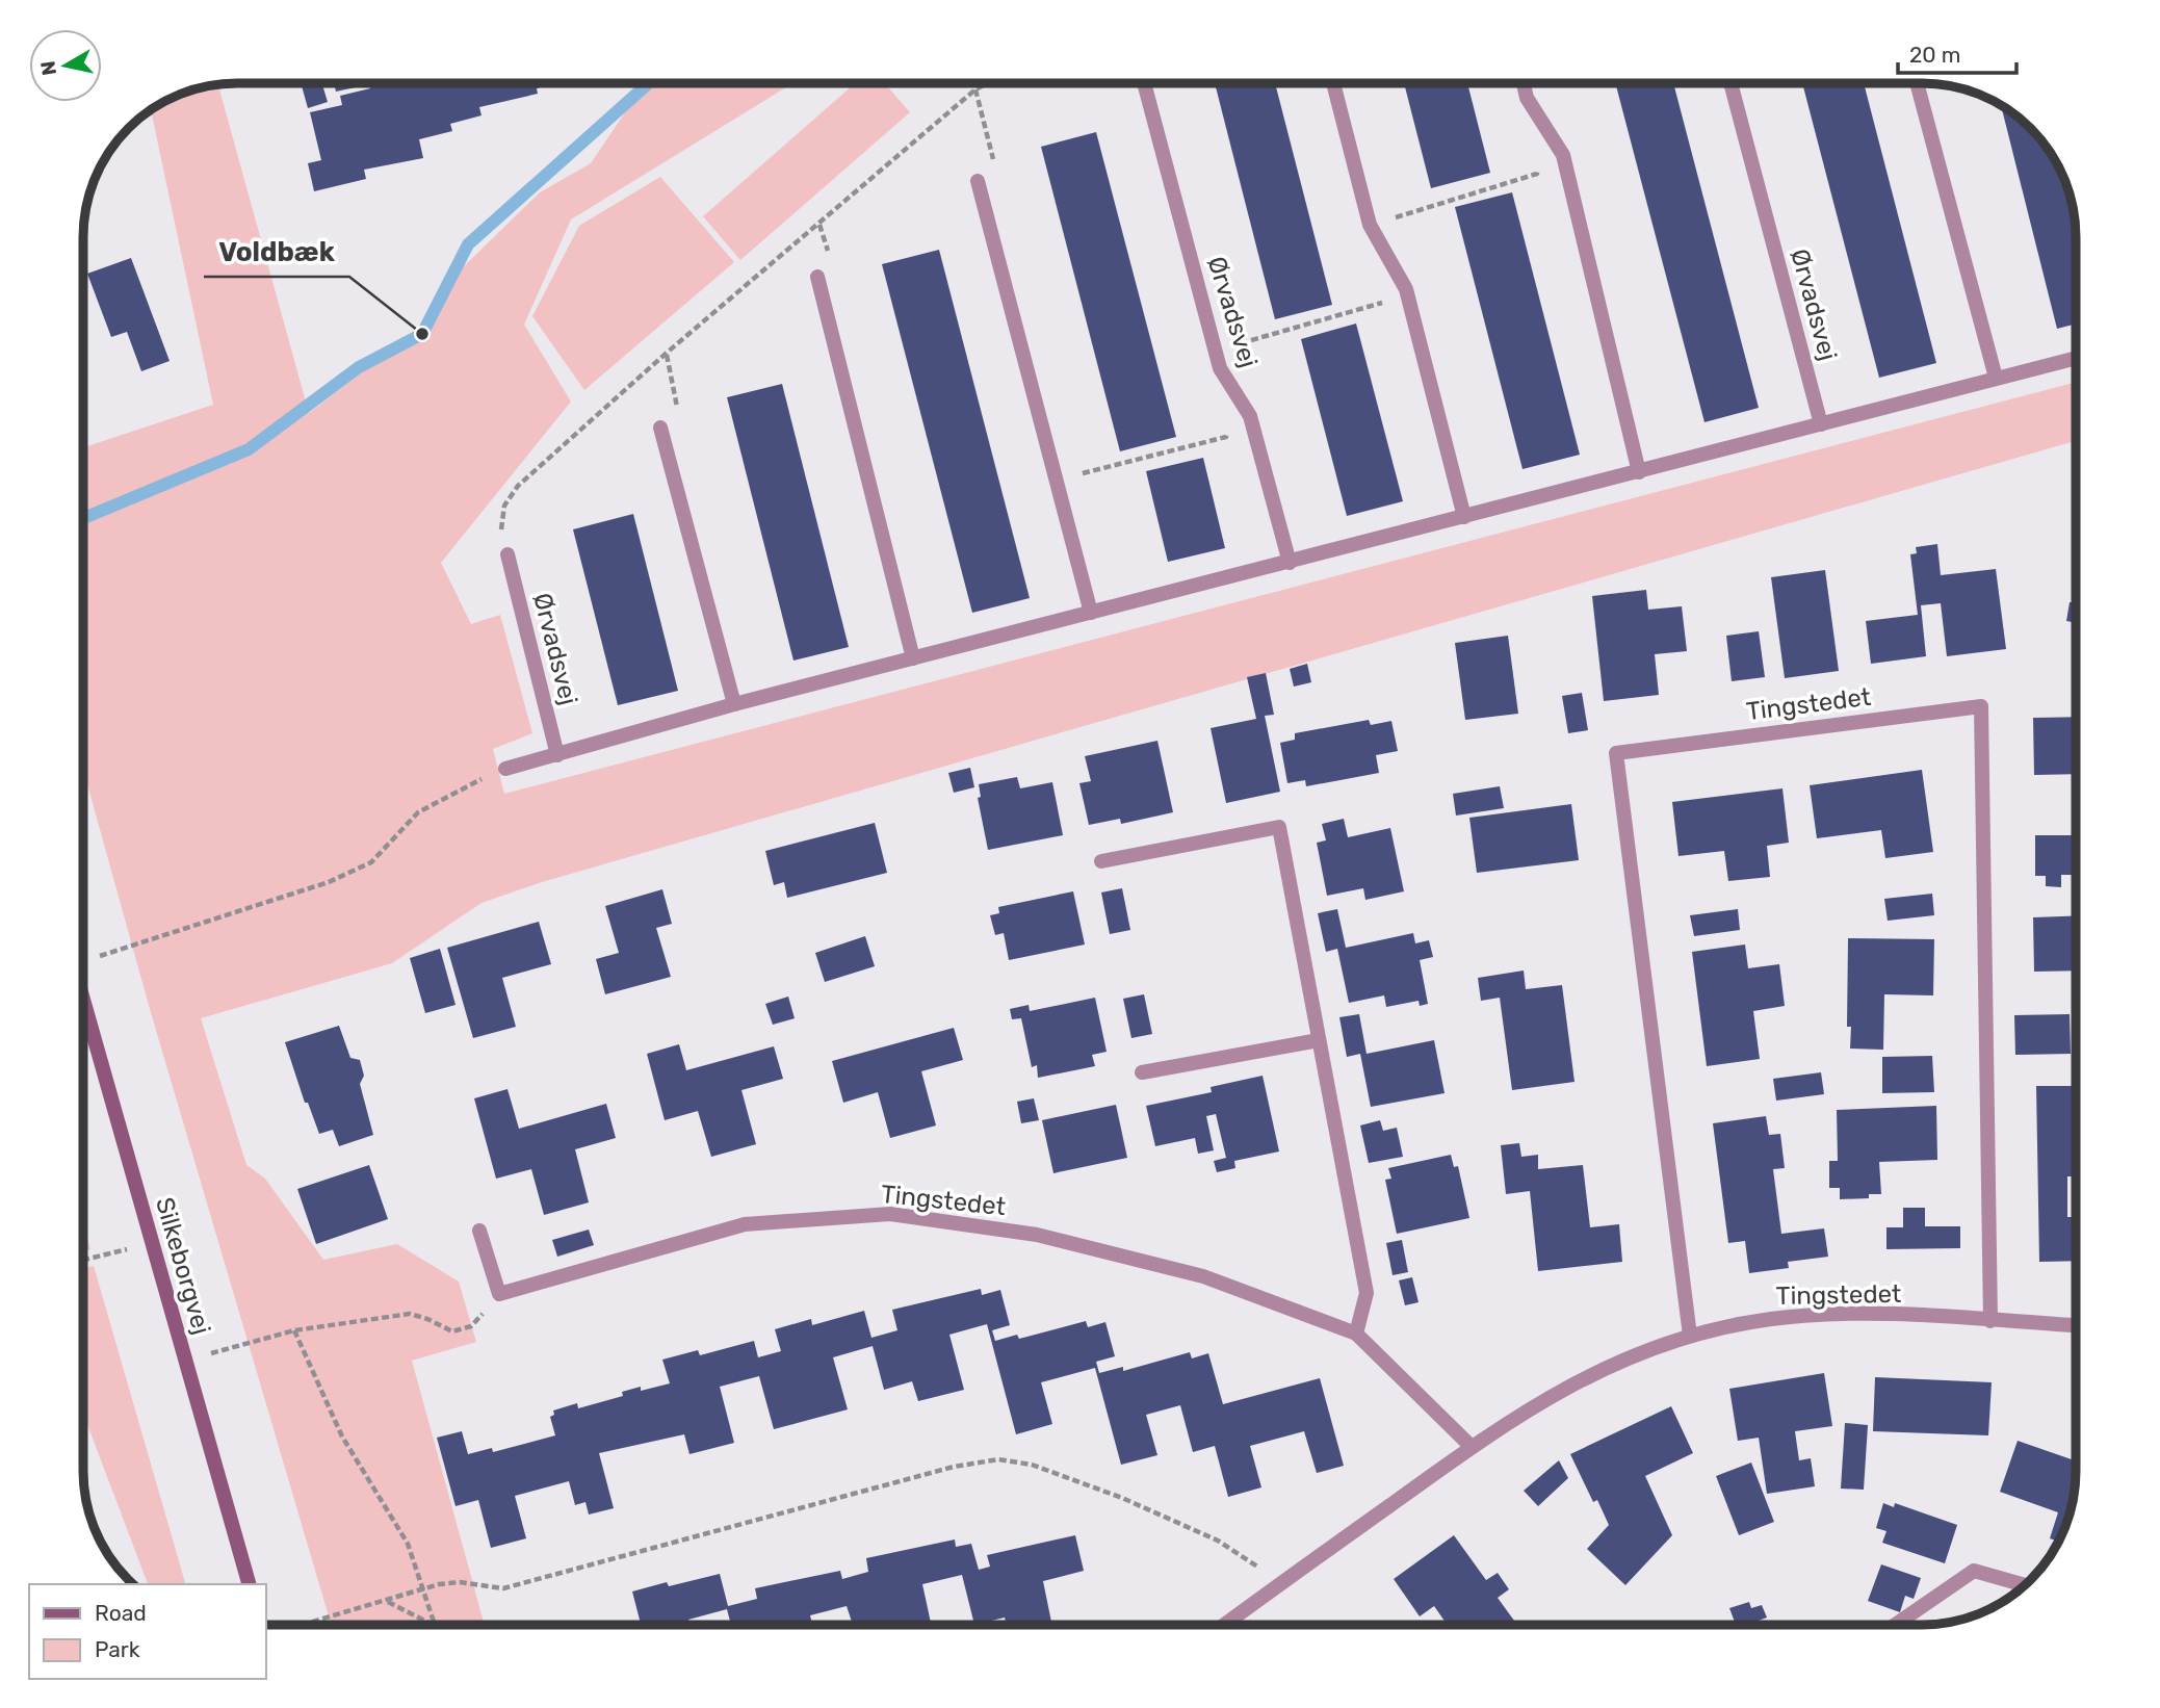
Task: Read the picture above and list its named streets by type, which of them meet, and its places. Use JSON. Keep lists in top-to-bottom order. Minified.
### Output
{"streets":{"main road":["Silkeborgvej"],"street":["Ørvadsvej","Tingstedet"]},"places":["Voldbæk"],"legend":["Road","Park"],"scale_bar":"20 m","north":"left"}
